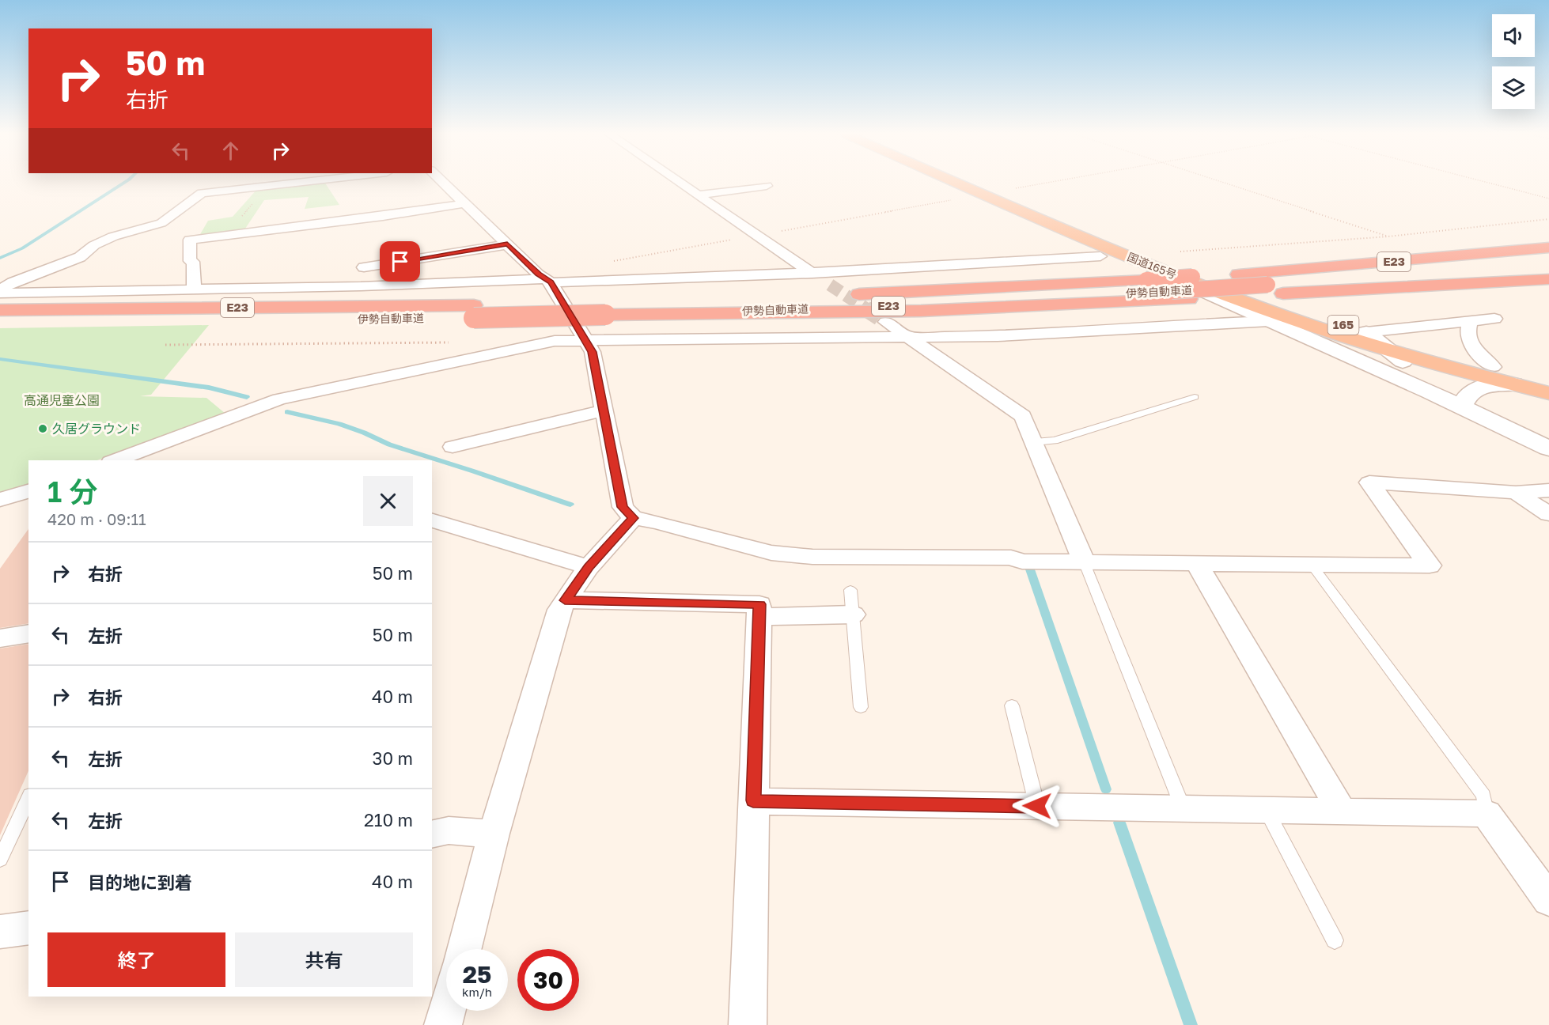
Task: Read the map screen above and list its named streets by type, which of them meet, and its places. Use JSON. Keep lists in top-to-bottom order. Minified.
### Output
{"streets":{"highway":["E23","国道165号","伊勢自動車道","165"]},"parks":["高通児童公園"],"places":["久居グラウンド"],"page":{"turn":["50 m","右折"],"heading":["1 分","420 m · 09:11"],"list":[{"name":"右折","value":"50 m"},{"name":"左折","value":"50 m"},{"name":"右折","value":"40 m"},{"name":"左折","value":"30 m"},{"name":"左折","value":"210 m"},{"name":"目的地に到着","value":"40 m"}],"buttons":["終了","共有"],"speed":"25 km/h","limit":"30"}}
